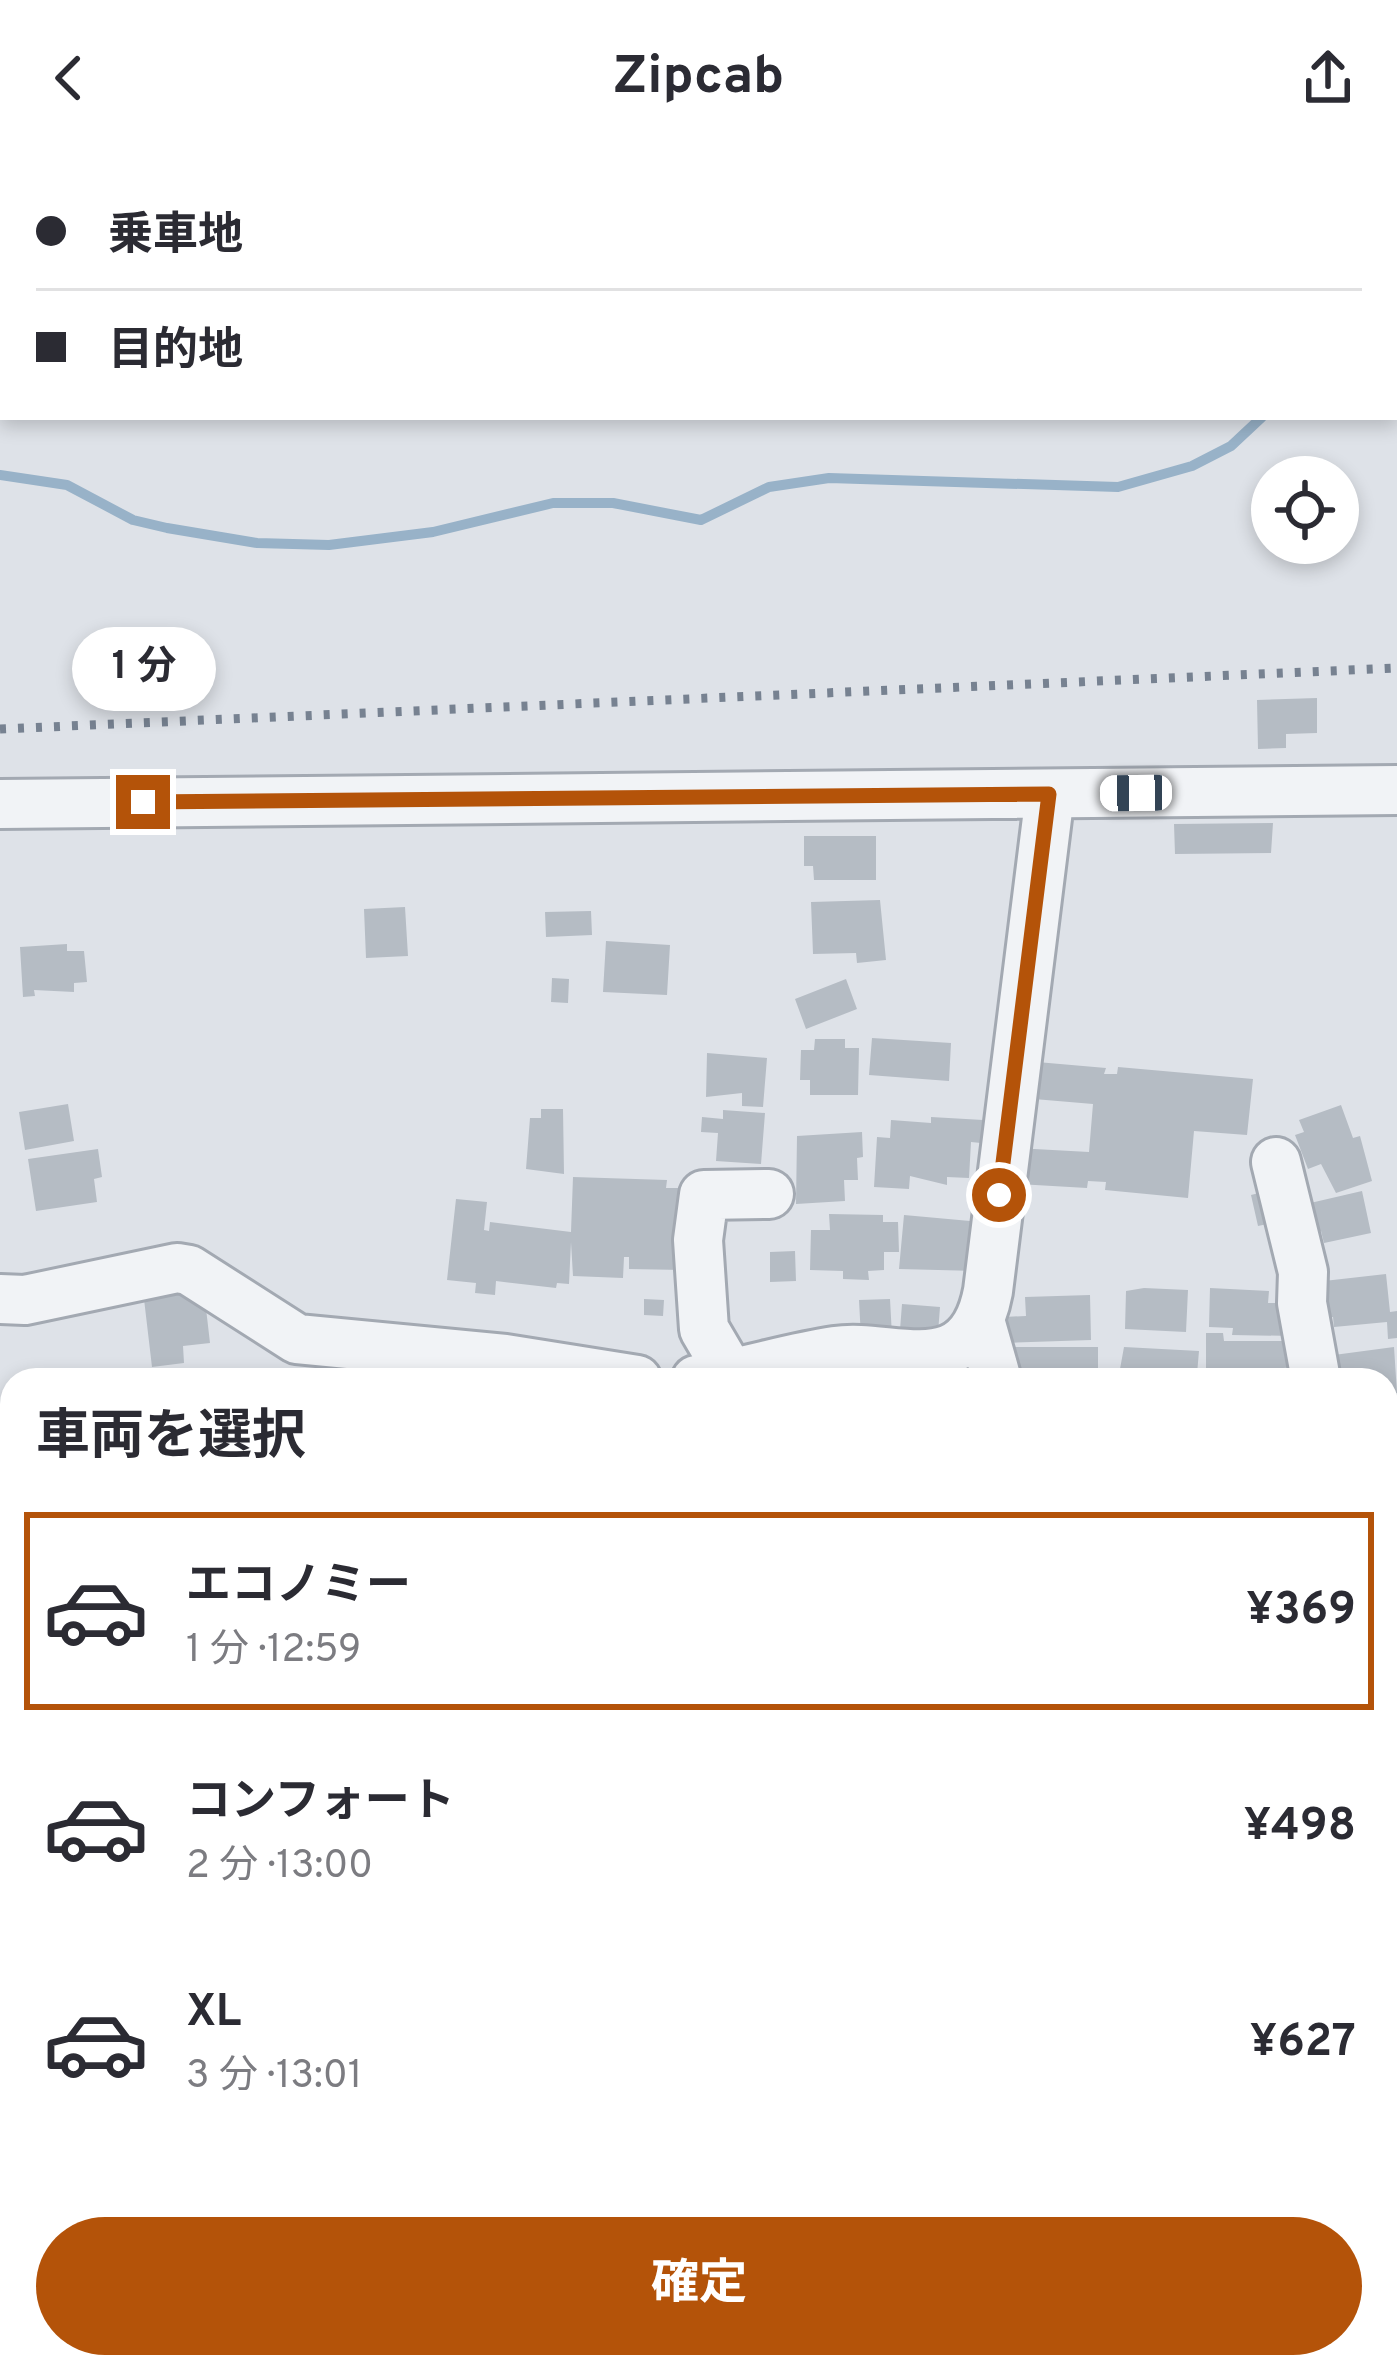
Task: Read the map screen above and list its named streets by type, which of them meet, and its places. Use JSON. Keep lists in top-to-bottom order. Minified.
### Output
{"page":{"header":"Zipcab","banner":["乗車地","目的地"],"bubble":"1 分","heading":"車両を選択","list":[{"name":"エコノミー","note":"1 分 · 12:59","value":"¥369"},{"name":"コンフォート","note":"2 分 · 13:00","value":"¥498"},{"name":"XL","note":"3 分 · 13:01","value":"¥627"}],"buttons":"確定"}}
